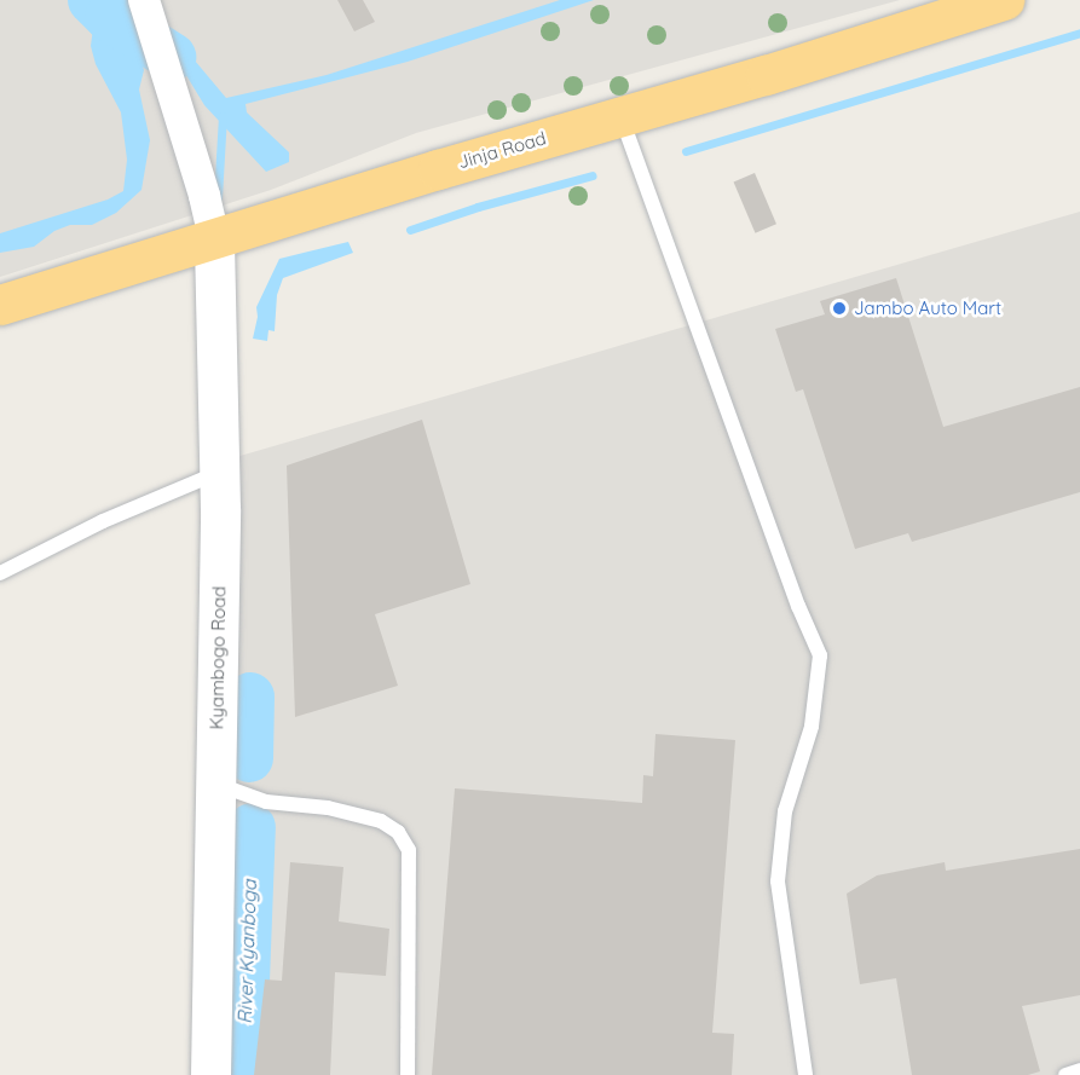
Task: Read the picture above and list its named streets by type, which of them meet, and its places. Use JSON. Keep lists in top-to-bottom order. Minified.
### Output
{"streets":{"highway":["Jinja Road"],"street":["Kyambogo Road"]},"crossings":[["Jinja Road","Kyambogo Road"]],"water":["River Kyanboga"],"places":["Jambo Auto Mart"]}
